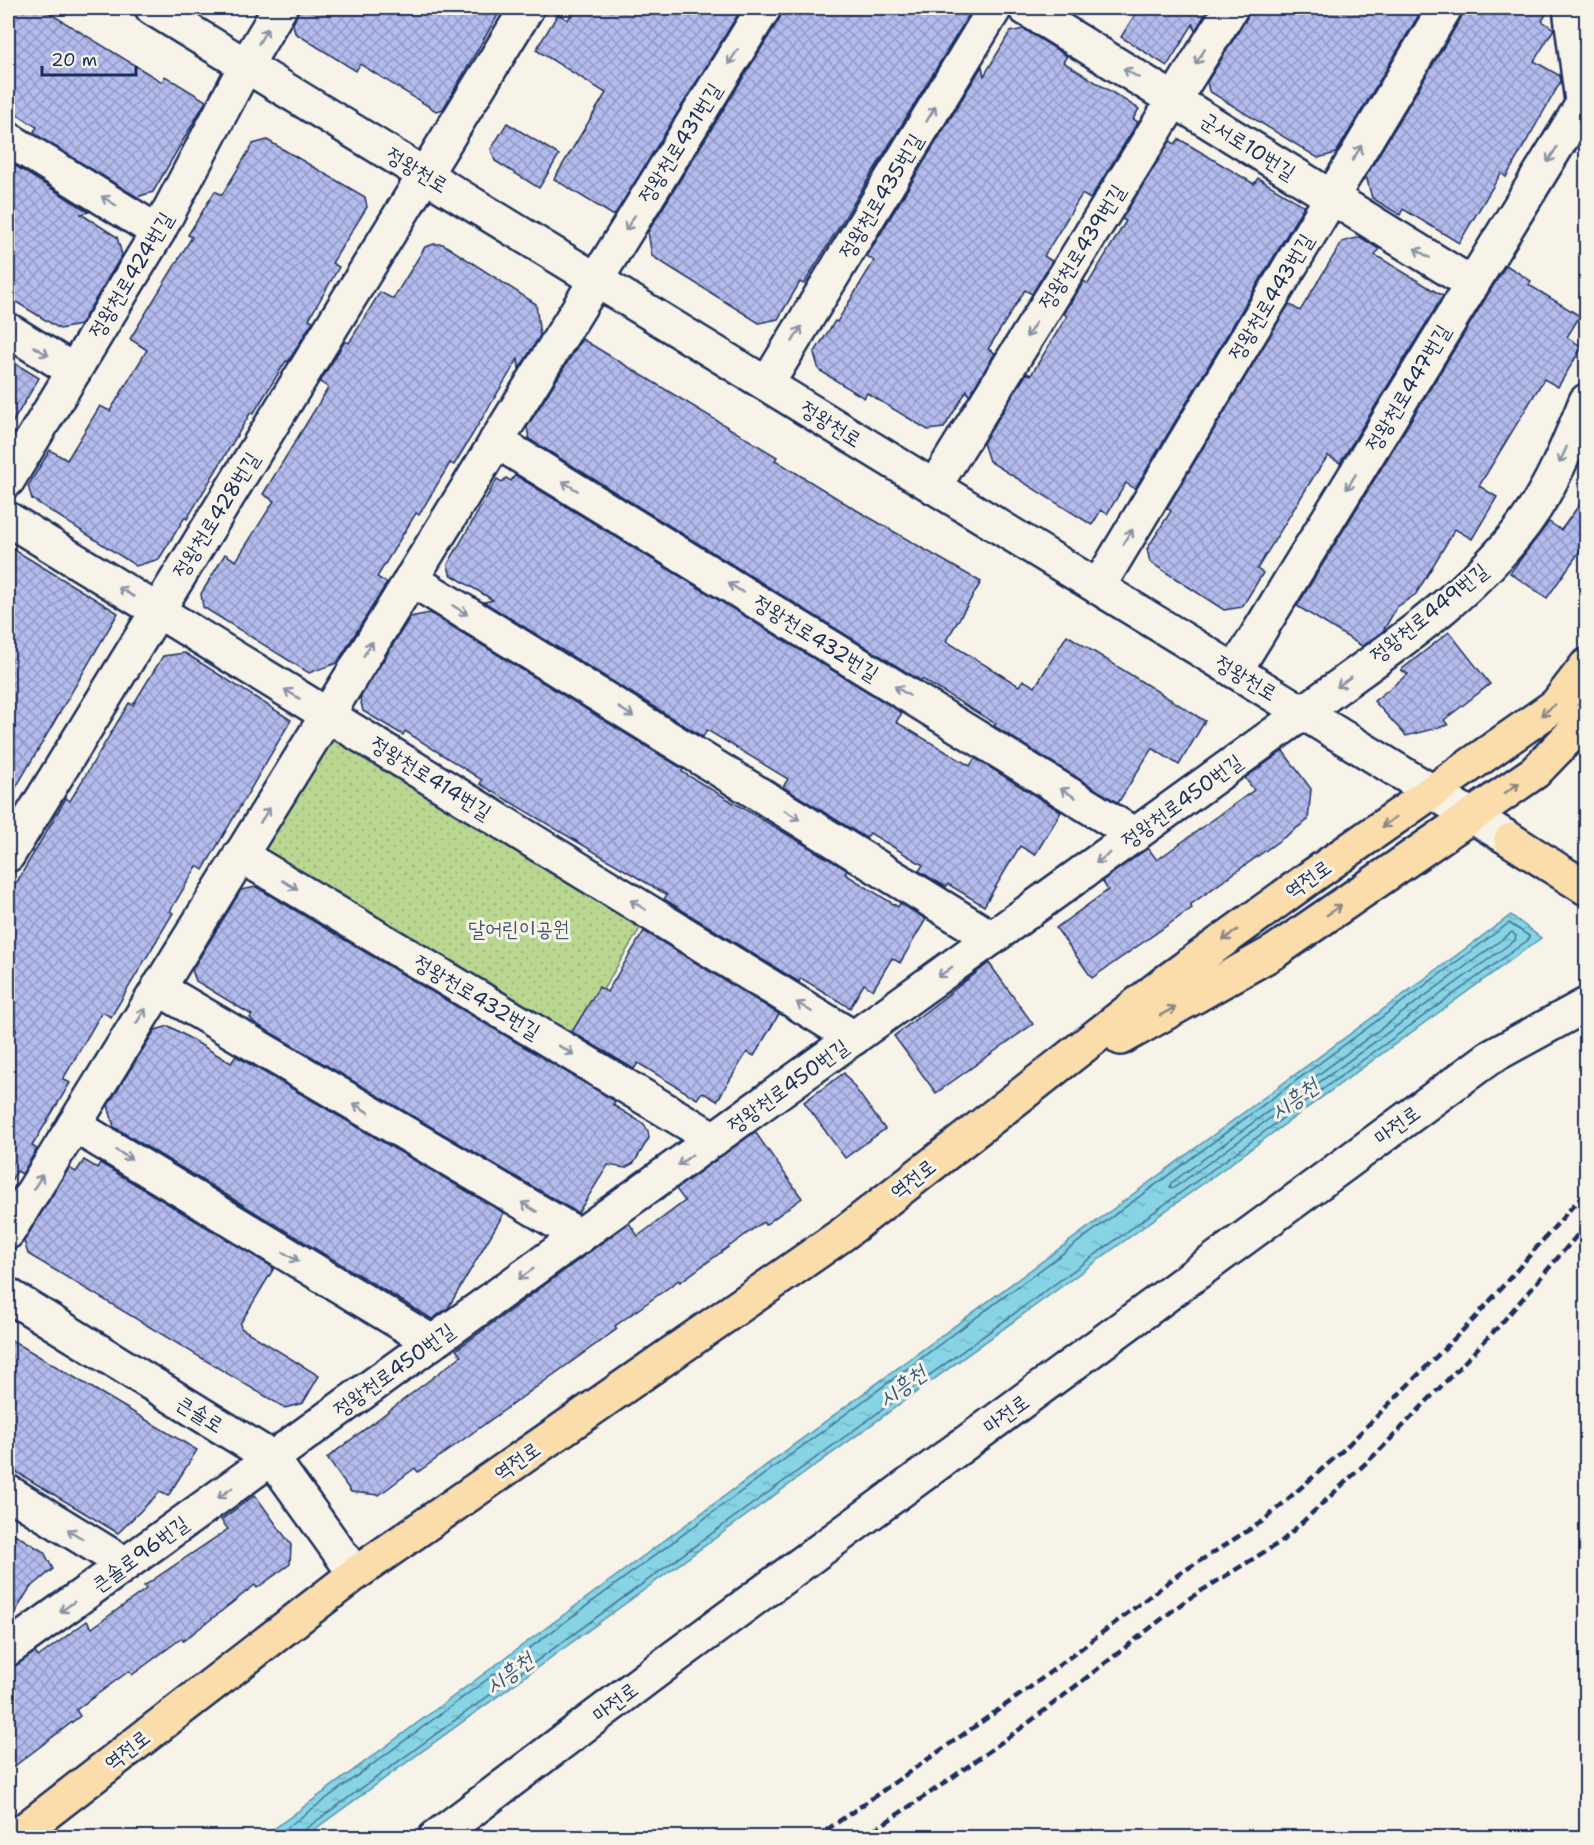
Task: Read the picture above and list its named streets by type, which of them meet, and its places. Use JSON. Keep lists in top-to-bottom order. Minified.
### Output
{"streets":{"main road":["역전로"],"street":["정왕천로431번길","군서로10번길","정왕천로","정왕천로435번길","정왕천로439번길","정왕천로424번길","정왕천로443번길","정왕천로447번길","정왕천로428번길","정왕천로449번길","정왕천로432번길","정왕천로414번길","정왕천로450번길","마전로","큰솔로","큰솔로96번길"]},"crossings":[["정왕천로431번길","정왕천로"],["군서로10번길","정왕천로439번길"],["군서로10번길","정왕천로443번길"],["군서로10번길","정왕천로447번길"],["정왕천로","정왕천로435번길"],["정왕천로","정왕천로439번길"],["정왕천로","정왕천로424번길"],["정왕천로","정왕천로443번길"],["정왕천로","정왕천로447번길"],["정왕천로","정왕천로428번길"],["정왕천로","정왕천로449번길"],["정왕천로","정왕천로450번길"],["정왕천로","역전로"],["정왕천로428번길","정왕천로414번길"],["정왕천로449번길","정왕천로450번길"],["정왕천로432번길","정왕천로450번길"],["정왕천로414번길","정왕천로450번길"],["정왕천로450번길","큰솔로"],["정왕천로450번길","큰솔로96번길"],["역전로","큰솔로"],["큰솔로","큰솔로96번길"]],"one_way":["정왕천로431번길","군서로10번길","정왕천로435번길","정왕천로439번길","정왕천로443번길","정왕천로447번길","정왕천로449번길","정왕천로450번길","큰솔로96번길"],"water":["시흥천"],"parks":["달어린이공원"],"scale_bar":"20 m"}
